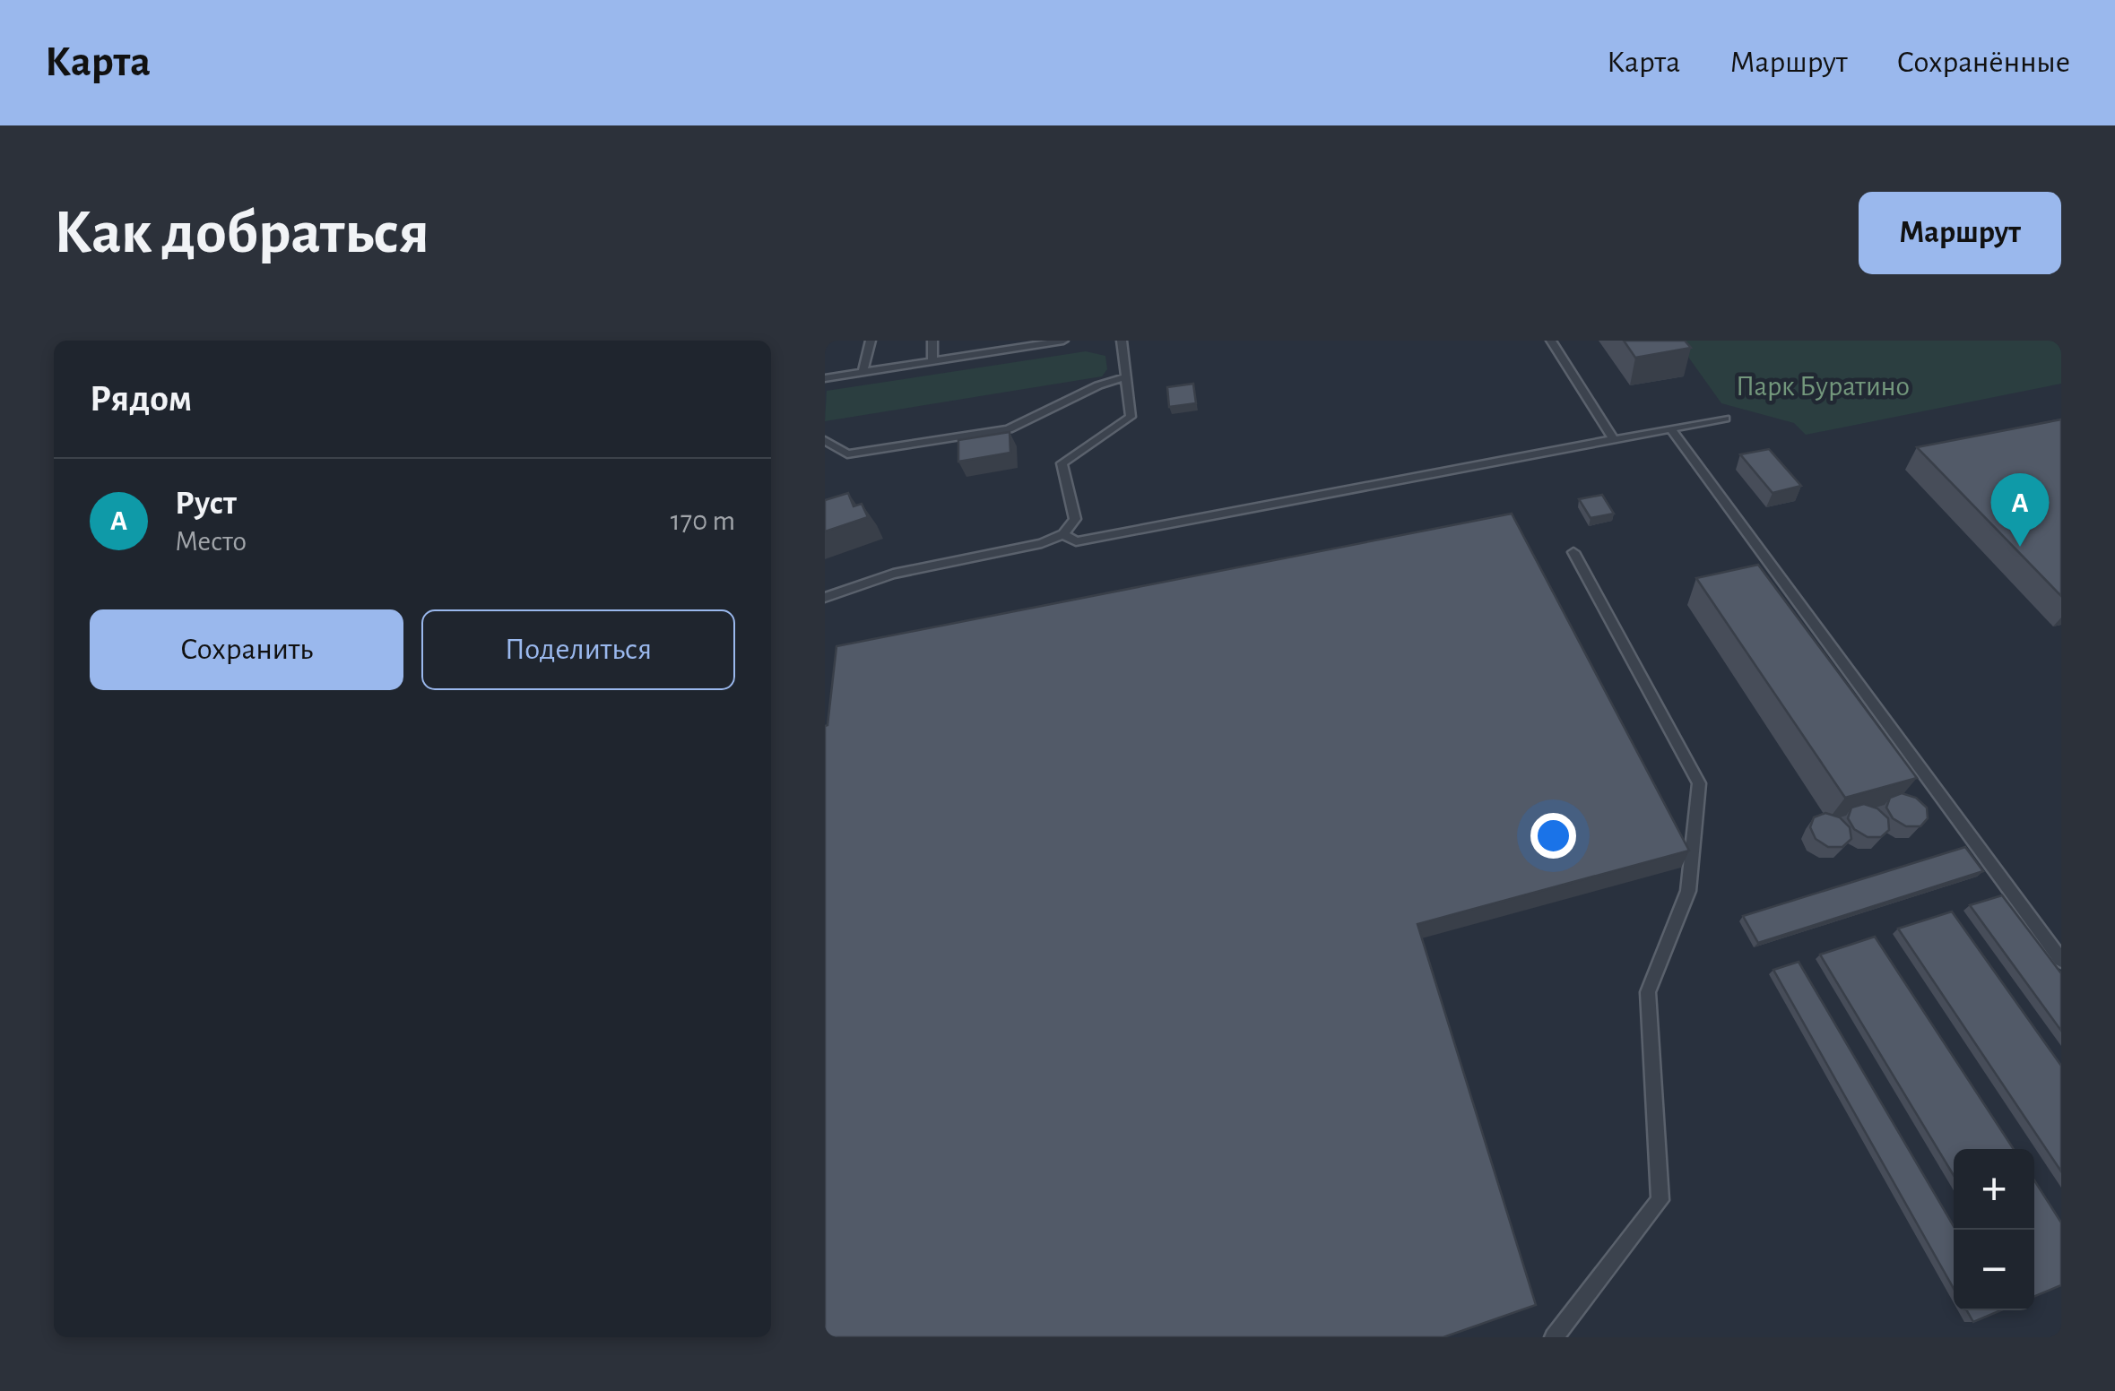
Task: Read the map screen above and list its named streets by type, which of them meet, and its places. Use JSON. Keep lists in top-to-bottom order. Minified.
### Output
{"parks":["Парк Буратино"],"page":{"header":"Карта","nav":["Карта","Маршрут","Сохранённые"],"buttons":["Маршрут",["Сохранить","Поделиться"]],"title":"Как добраться","heading":"Рядом","list":[{"mark":"A","name":"Руст","note":"Место","value":"170 m"}],"pins":"A","map_buttons":["+","−"]}}
